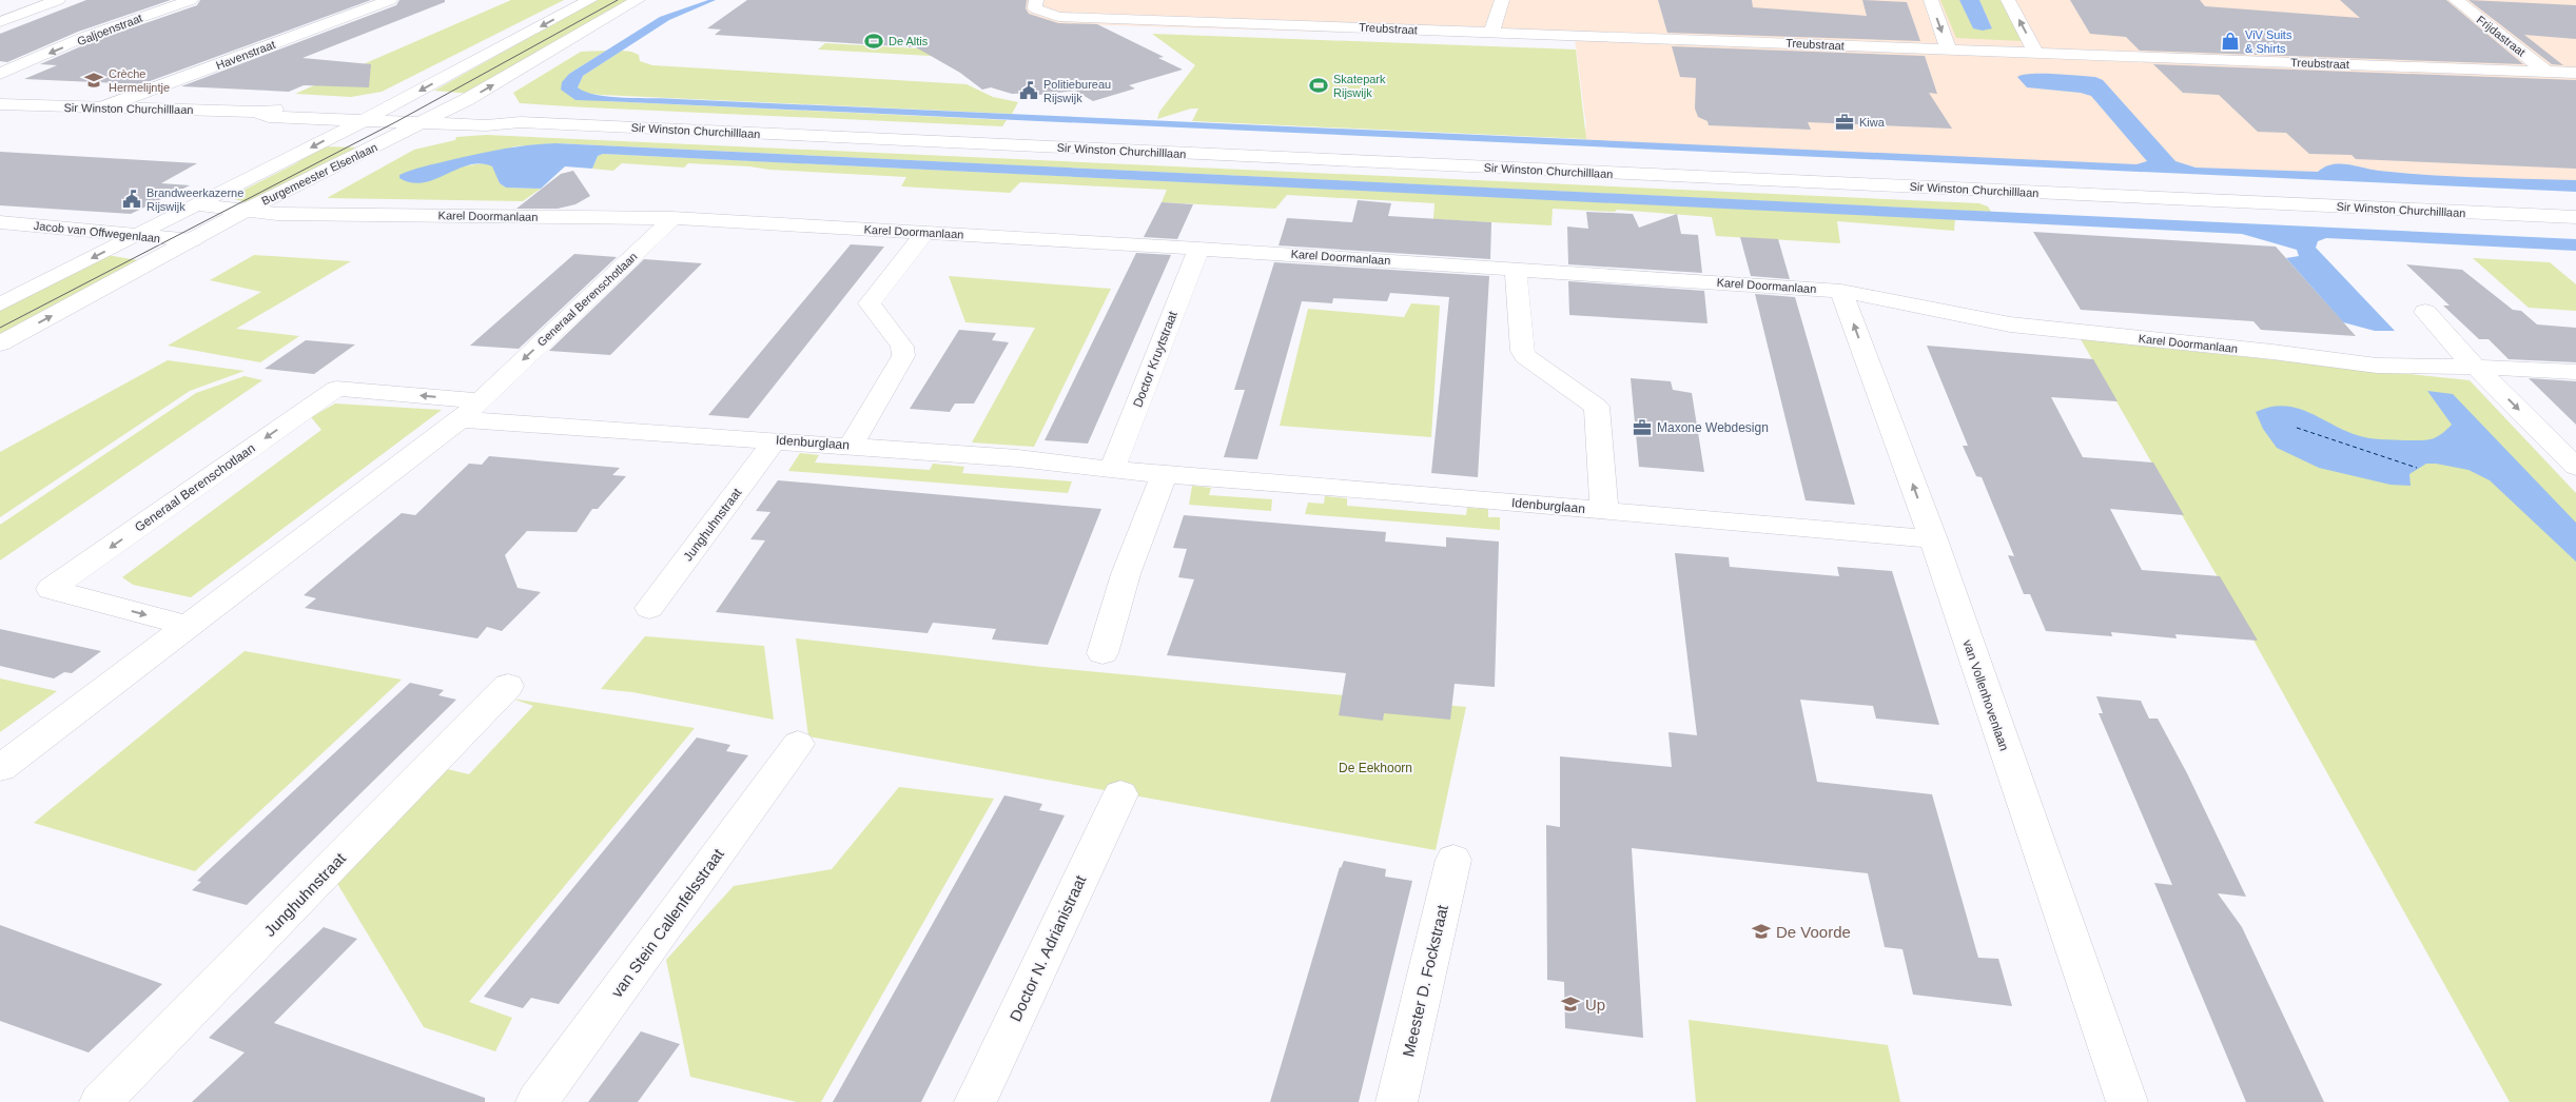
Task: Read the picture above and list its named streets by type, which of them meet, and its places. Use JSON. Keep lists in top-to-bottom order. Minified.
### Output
{"streets":{"street":["Treubstraat","Galjoenstraat","Frijdastraat","Havenstraat","Sir Winston Churchilllaan","Burgemeester Elsenlaan","Karel Doormanlaan","Jacob van Offwegenlaan","Generaal Berenschotlaan","Doctor Kruytstraat","Idenburglaan","Junghuhnstraat","van Vollenhovenlaan","van Stein Callenfelsstraat","Doctor N. Adrianistraat","Meester D. Fockstraat"]},"crossings":[["Treubstraat","Frijdastraat"],["Havenstraat","Sir Winston Churchilllaan"],["Sir Winston Churchilllaan","Burgemeester Elsenlaan"],["Burgemeester Elsenlaan","Karel Doormanlaan"],["Burgemeester Elsenlaan","Jacob van Offwegenlaan"],["Karel Doormanlaan","Generaal Berenschotlaan"],["Karel Doormanlaan","Doctor Kruytstraat"],["Karel Doormanlaan","van Vollenhovenlaan"],["Generaal Berenschotlaan","Idenburglaan"],["Doctor Kruytstraat","Idenburglaan"],["Idenburglaan","Junghuhnstraat"],["Idenburglaan","van Vollenhovenlaan"]],"parks":["De Eekhoorn"],"places":{"sports":["De Altis","Skatepark Rijswijk"],"shop":["ViV Suits & Shirts"],"school or university":["Crèche Hermelijntje","De Voorde","Up"],"public building":["Politiebureau Rijswijk","Brandweerkazerne Rijswijk"],"office":["Kiwa","Maxone Webdesign"]}}
